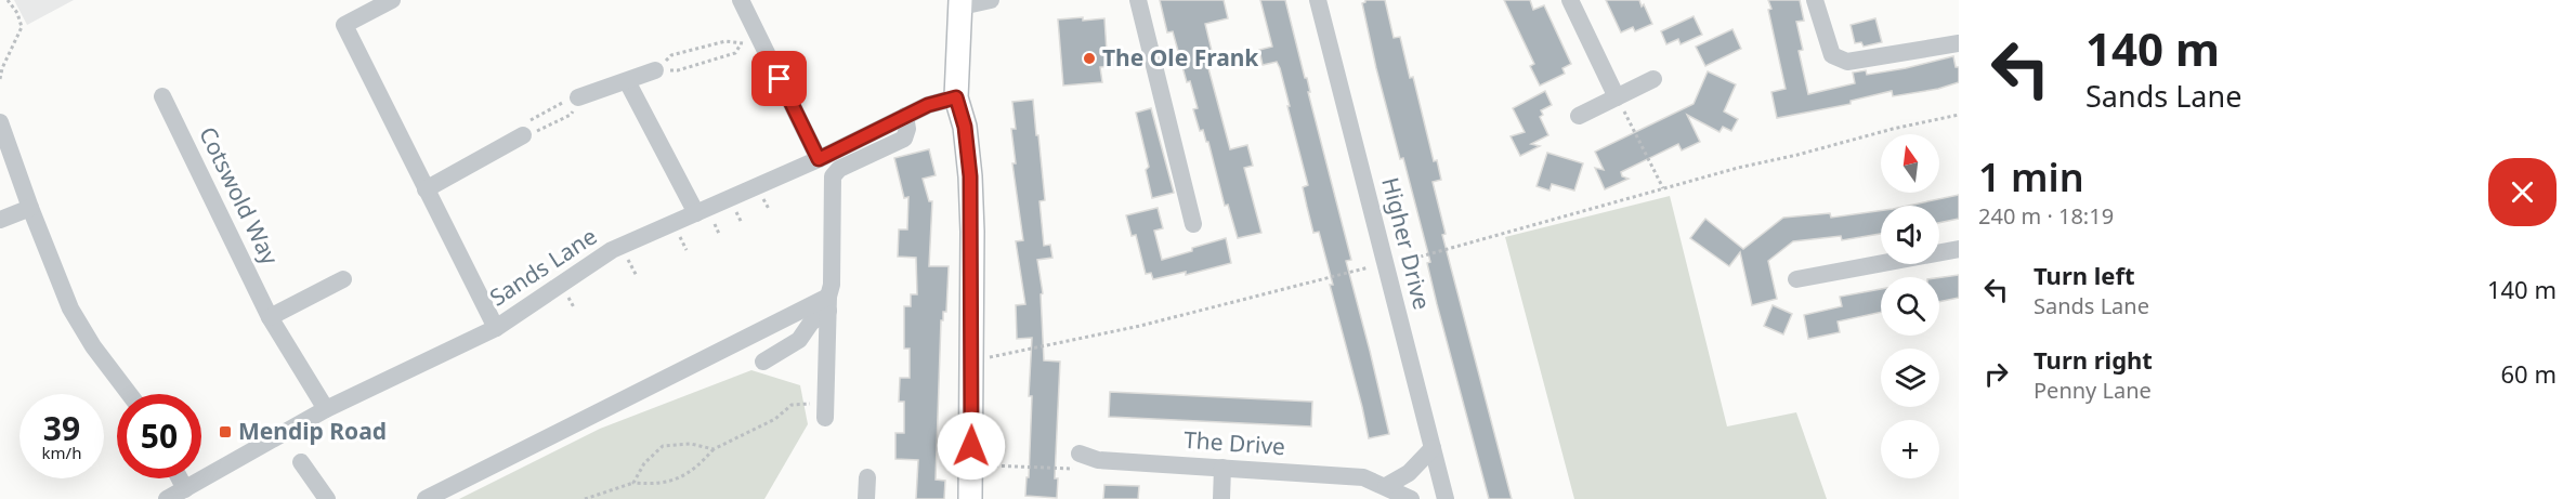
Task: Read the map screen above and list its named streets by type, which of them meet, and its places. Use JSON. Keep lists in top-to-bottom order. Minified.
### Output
{"streets":{"street":["Cotswold Way","Higher Drive","Sands Lane","The Drive"]},"crossings":[["Cotswold Way","Sands Lane"]],"places":{"other":["The Ole Frank"],"transit":["Mendip Road"]},"north":"top","page":{"turn":["140 m","Sands Lane"],"map_buttons":"+","heading":["1 min","240 m · 18:19"],"list":[{"name":"Turn left","note":"Sands Lane","value":"140 m"},{"name":"Turn right","note":"Penny Lane","value":"60 m"}],"speed":"39 km/h","limit":"50"}}
